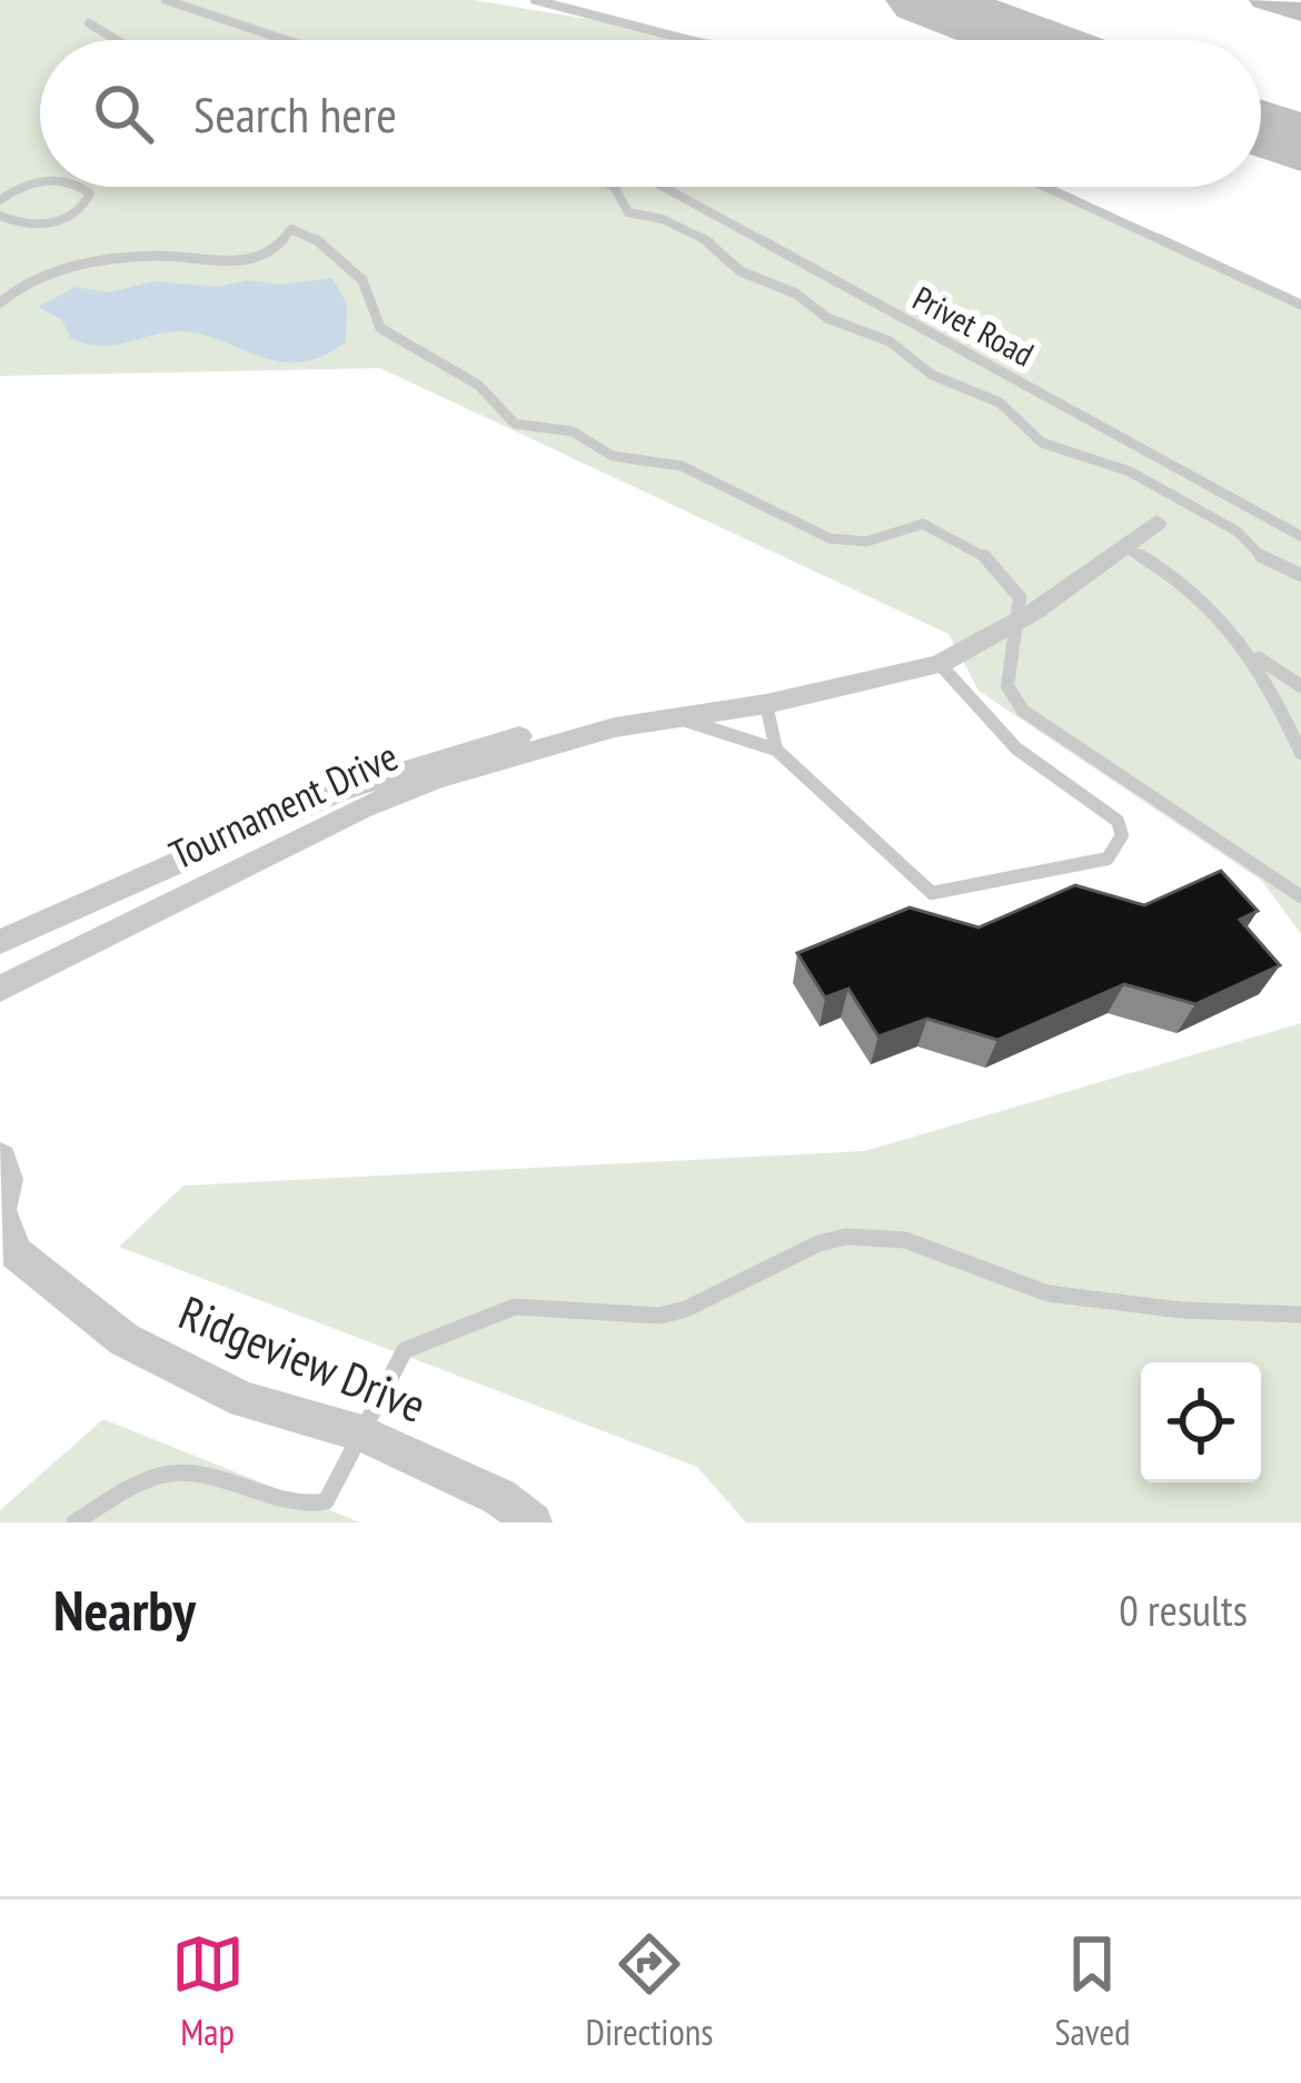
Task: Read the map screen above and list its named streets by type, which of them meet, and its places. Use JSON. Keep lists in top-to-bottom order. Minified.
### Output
{"streets":{"street":["Tournament Drive","Ridgeview Drive"],"lane":["Privet Road"]},"page":{"search":"Search here","heading":["Nearby","0 results"],"nav":["Map","Directions","Saved"]}}
